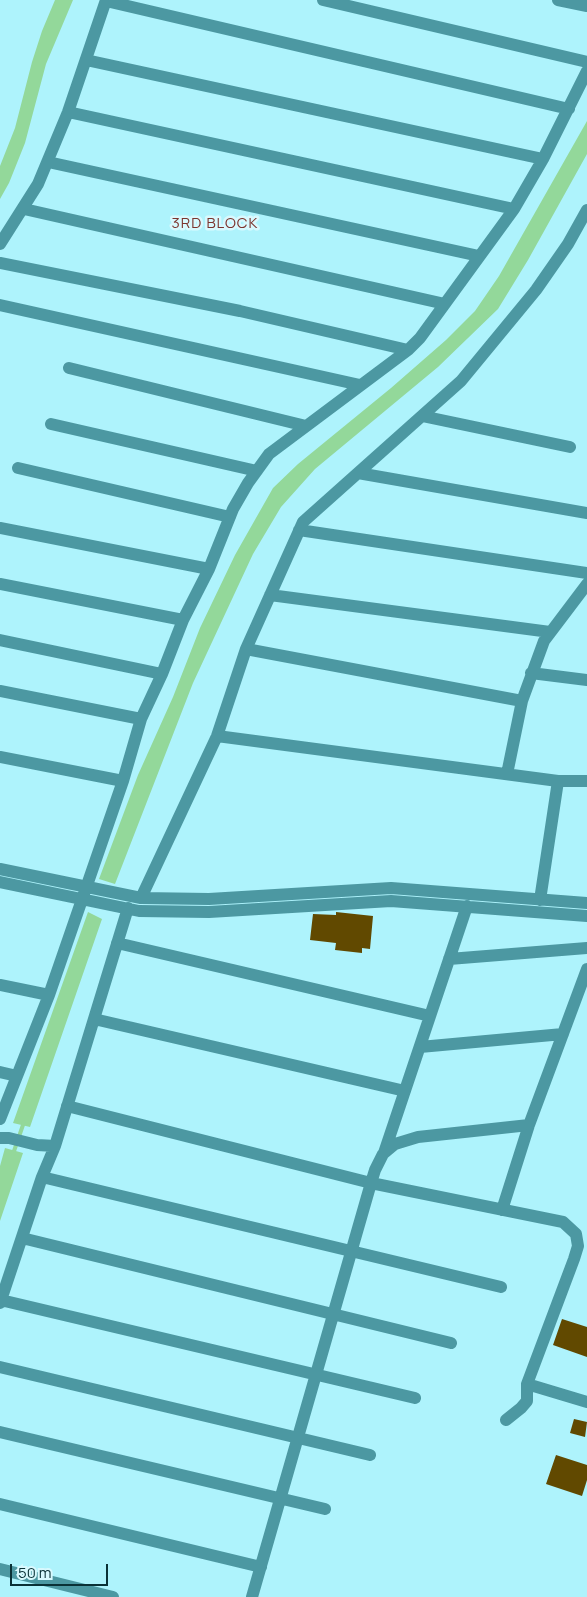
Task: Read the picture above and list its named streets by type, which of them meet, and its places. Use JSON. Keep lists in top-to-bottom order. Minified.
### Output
{"districts":["3RD BLOCK"],"scale_bar":"50 m"}
